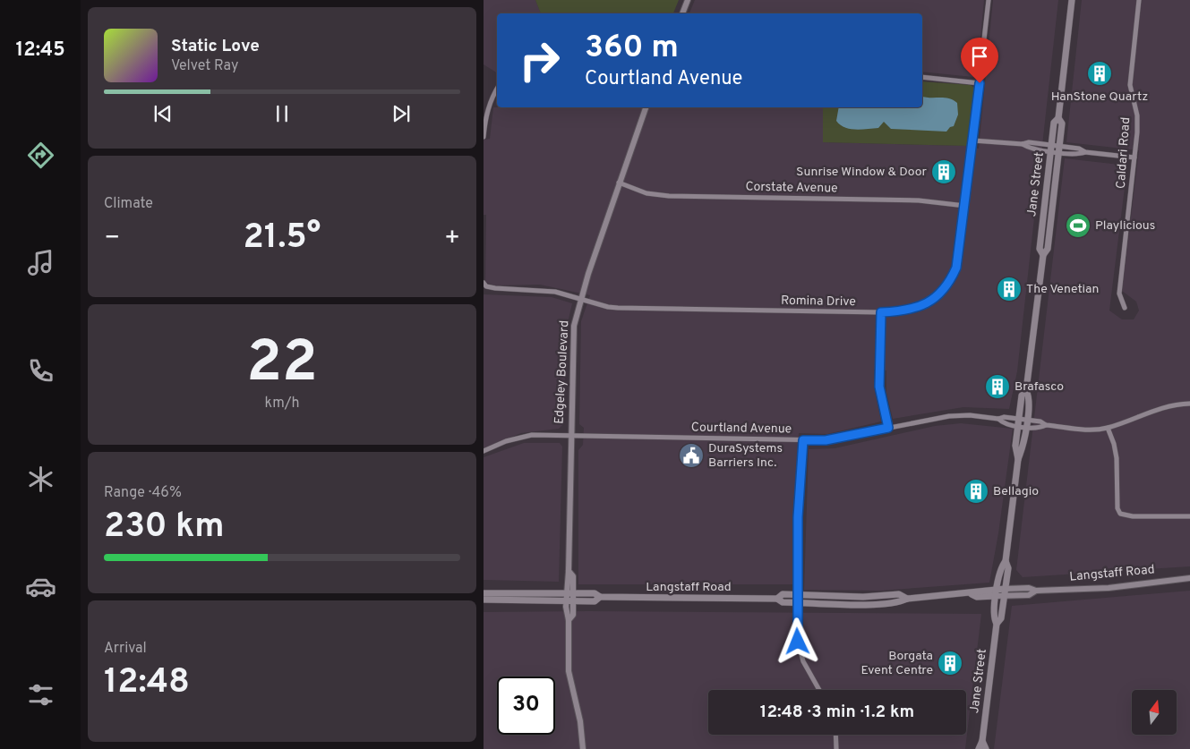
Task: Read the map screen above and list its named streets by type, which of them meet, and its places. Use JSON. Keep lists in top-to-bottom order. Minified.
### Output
{"streets":{"main road":["Jane Street","Langstaff Road"],"street":["Caldari Road","Corstate Avenue","Romina Drive","Edgeley Boulevard","Courtland Avenue"]},"crossings":[["Jane Street","Courtland Avenue"],["Jane Street","Langstaff Road"],["Corstate Avenue","Romina Drive"],["Corstate Avenue","Edgeley Boulevard"],["Romina Drive","Edgeley Boulevard"],["Edgeley Boulevard","Courtland Avenue"],["Edgeley Boulevard","Langstaff Road"]],"places":{"building":["HanStone Quartz","Sunrise Window & Door","The Venetian","Brafasco","Bellagio","Borgata Event Centre"],"sports":["Playlicious"],"public building":["DuraSystems Barriers Inc."]},"north":"top","page":{"tabs":"12:45","turn":["360 m","Courtland Avenue"],"song":["Static Love","Velvet Ray"],"tile":["Climate",["22","km/h"],["Range · 46%","230 km"],["Arrival","12:48"]],"heat":["−","21.5°","+"],"limit":"30","trip":"12:48 · 3 min · 1.2 km"}}
